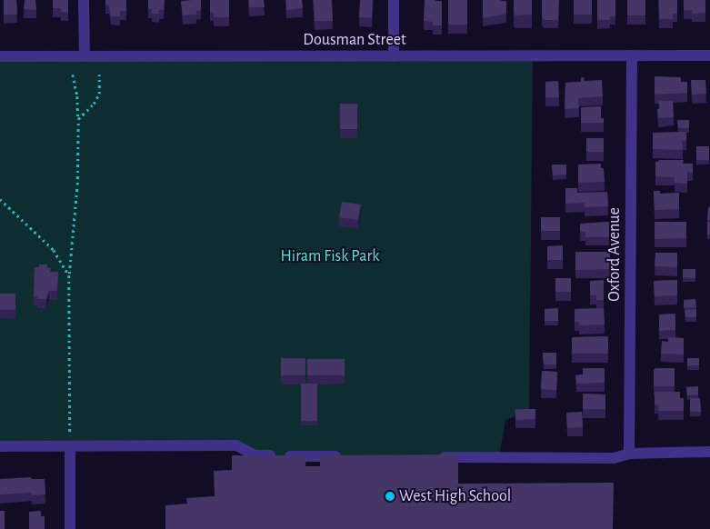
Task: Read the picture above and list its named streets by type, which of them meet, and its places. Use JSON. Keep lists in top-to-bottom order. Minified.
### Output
{"streets":{"street":["Dousman Street","Oxford Avenue"]},"crossings":[["Dousman Street","Oxford Avenue"]],"parks":["Hiram Fisk Park"],"places":["West High School"]}
